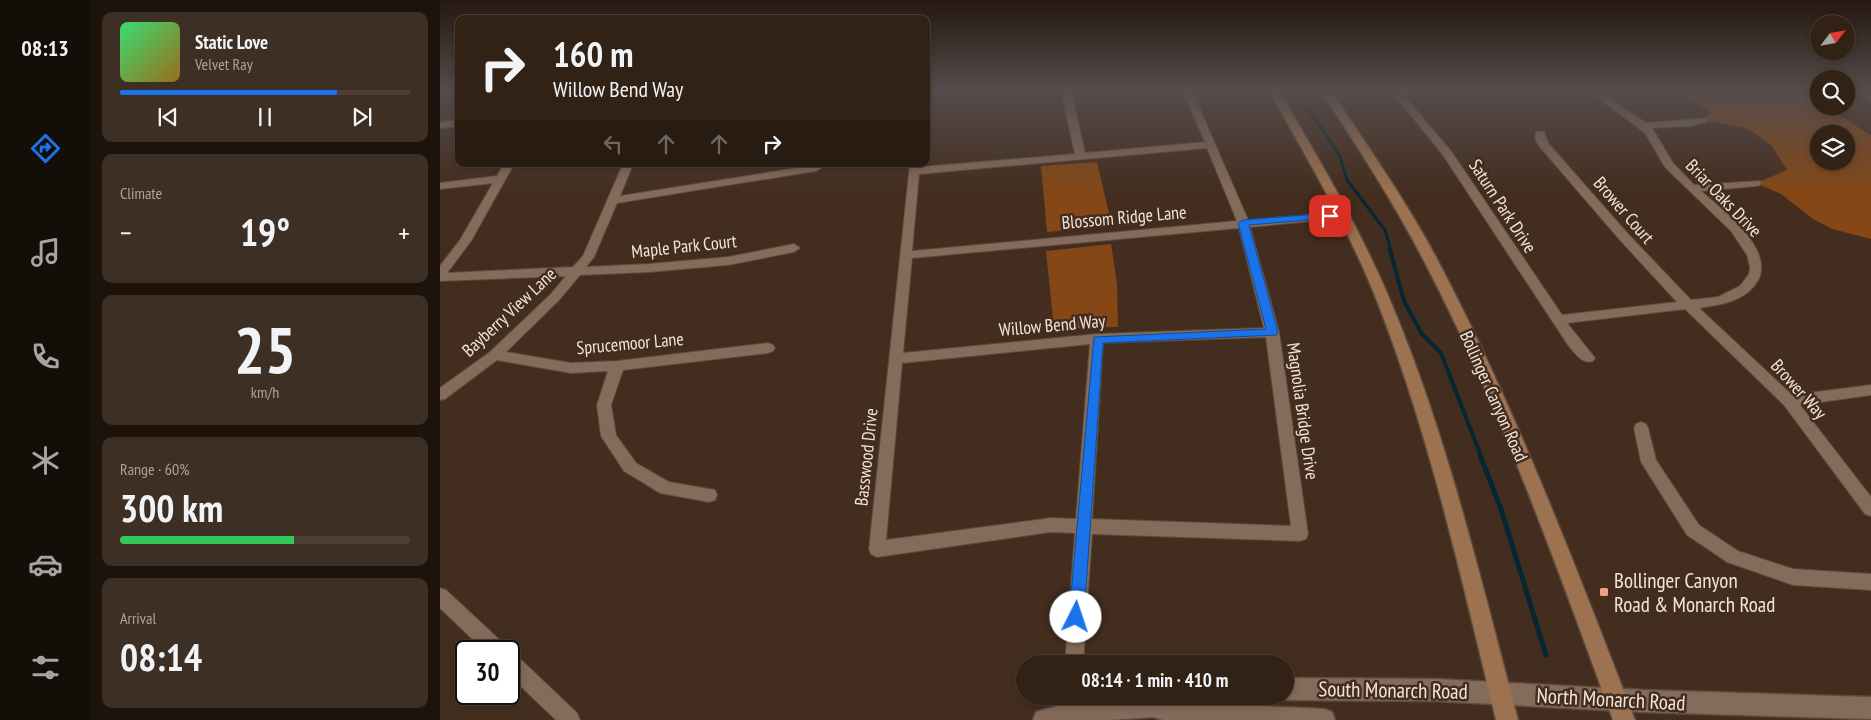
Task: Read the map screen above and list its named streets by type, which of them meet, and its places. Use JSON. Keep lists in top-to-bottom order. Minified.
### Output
{"streets":{"main road":["Bollinger Canyon Road"],"street":["Briar Oaks Drive","Saturn Park Drive","Brower Court","Blossom Ridge Lane","Maple Park Court","Bayberry View Lane","Willow Bend Way","Sprucemoor Lane","Brower Way","Magnolia Bridge Drive","Basswood Drive","South Monarch Road","North Monarch Road"]},"crossings":[["Briar Oaks Drive","Saturn Park Drive"],["Briar Oaks Drive","Brower Court"],["Briar Oaks Drive","Brower Way"],["Brower Court","Brower Way"],["Blossom Ridge Lane","Magnolia Bridge Drive"],["Blossom Ridge Lane","Basswood Drive"],["Maple Park Court","Bayberry View Lane"],["Bayberry View Lane","Sprucemoor Lane"],["Willow Bend Way","Magnolia Bridge Drive"],["Willow Bend Way","Basswood Drive"],["Bollinger Canyon Road","North Monarch Road"],["Magnolia Bridge Drive","Basswood Drive"],["South Monarch Road","North Monarch Road"]],"places":{"transit":["Bollinger Canyon Road & Monarch Road"]},"north":"top right","page":{"tabs":"08:13","turn":["160 m","Willow Bend Way"],"song":["Static Love","Velvet Ray"],"tile":["Climate",["25","km/h"],["Range · 60%","300 km"],["Arrival","08:14"]],"heat":["−","19°","+"],"limit":"30","trip":"08:14 · 1 min · 410 m"}}
